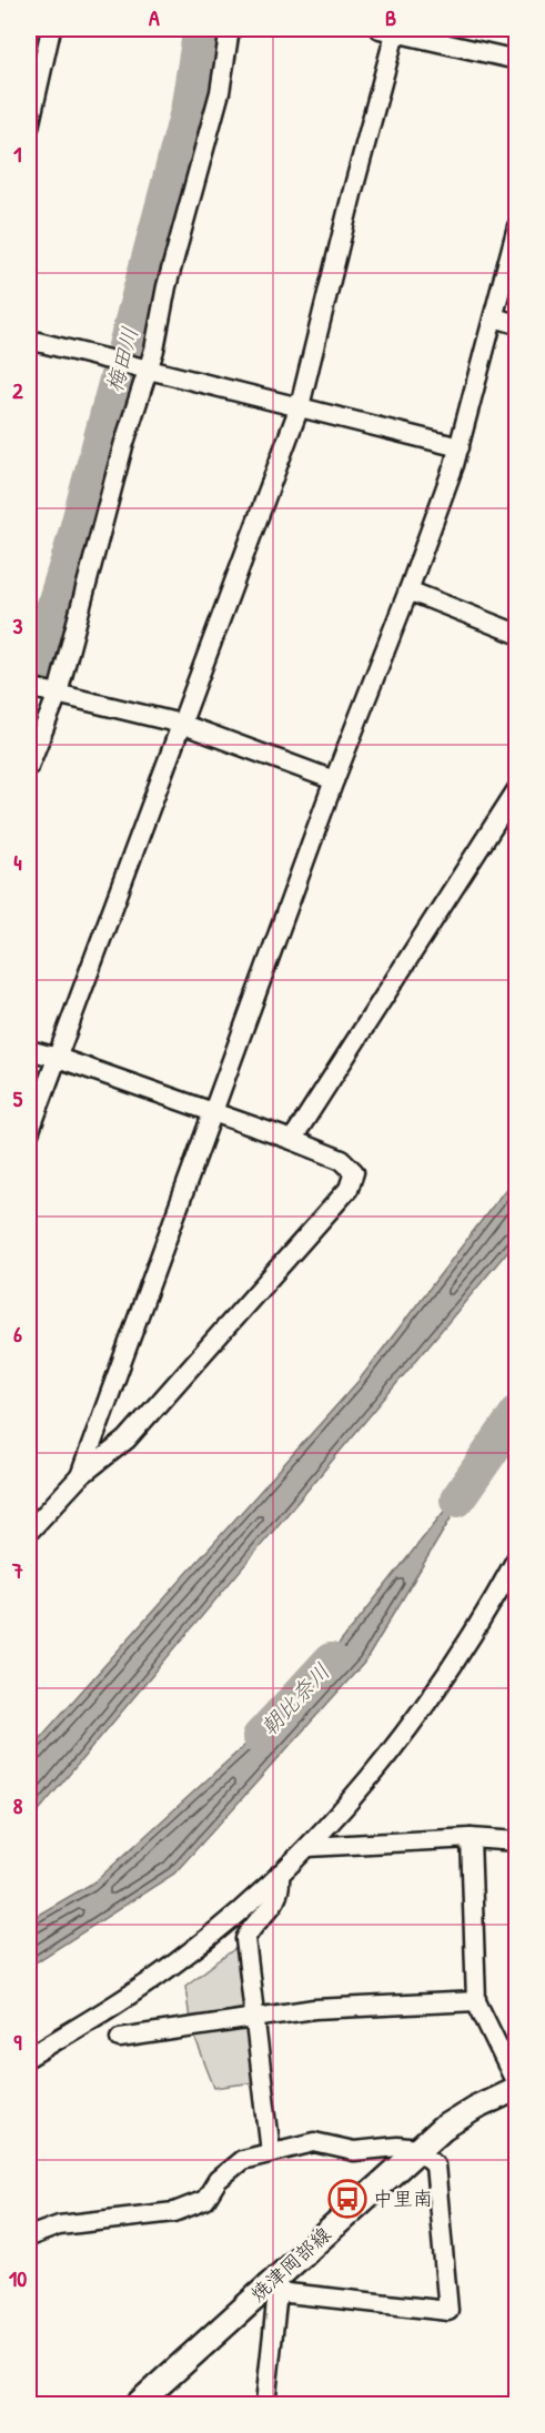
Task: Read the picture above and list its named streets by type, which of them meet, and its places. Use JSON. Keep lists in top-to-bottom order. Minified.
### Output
{"streets":{"main road":["焼津岡部線"]},"water":["梅田川","朝比奈川"],"places":{"bus stop":["中里南"]},"grid":{"columns":["A","B"],"rows":["1","2","3","4","5","6","7","8","9","10"]}}
